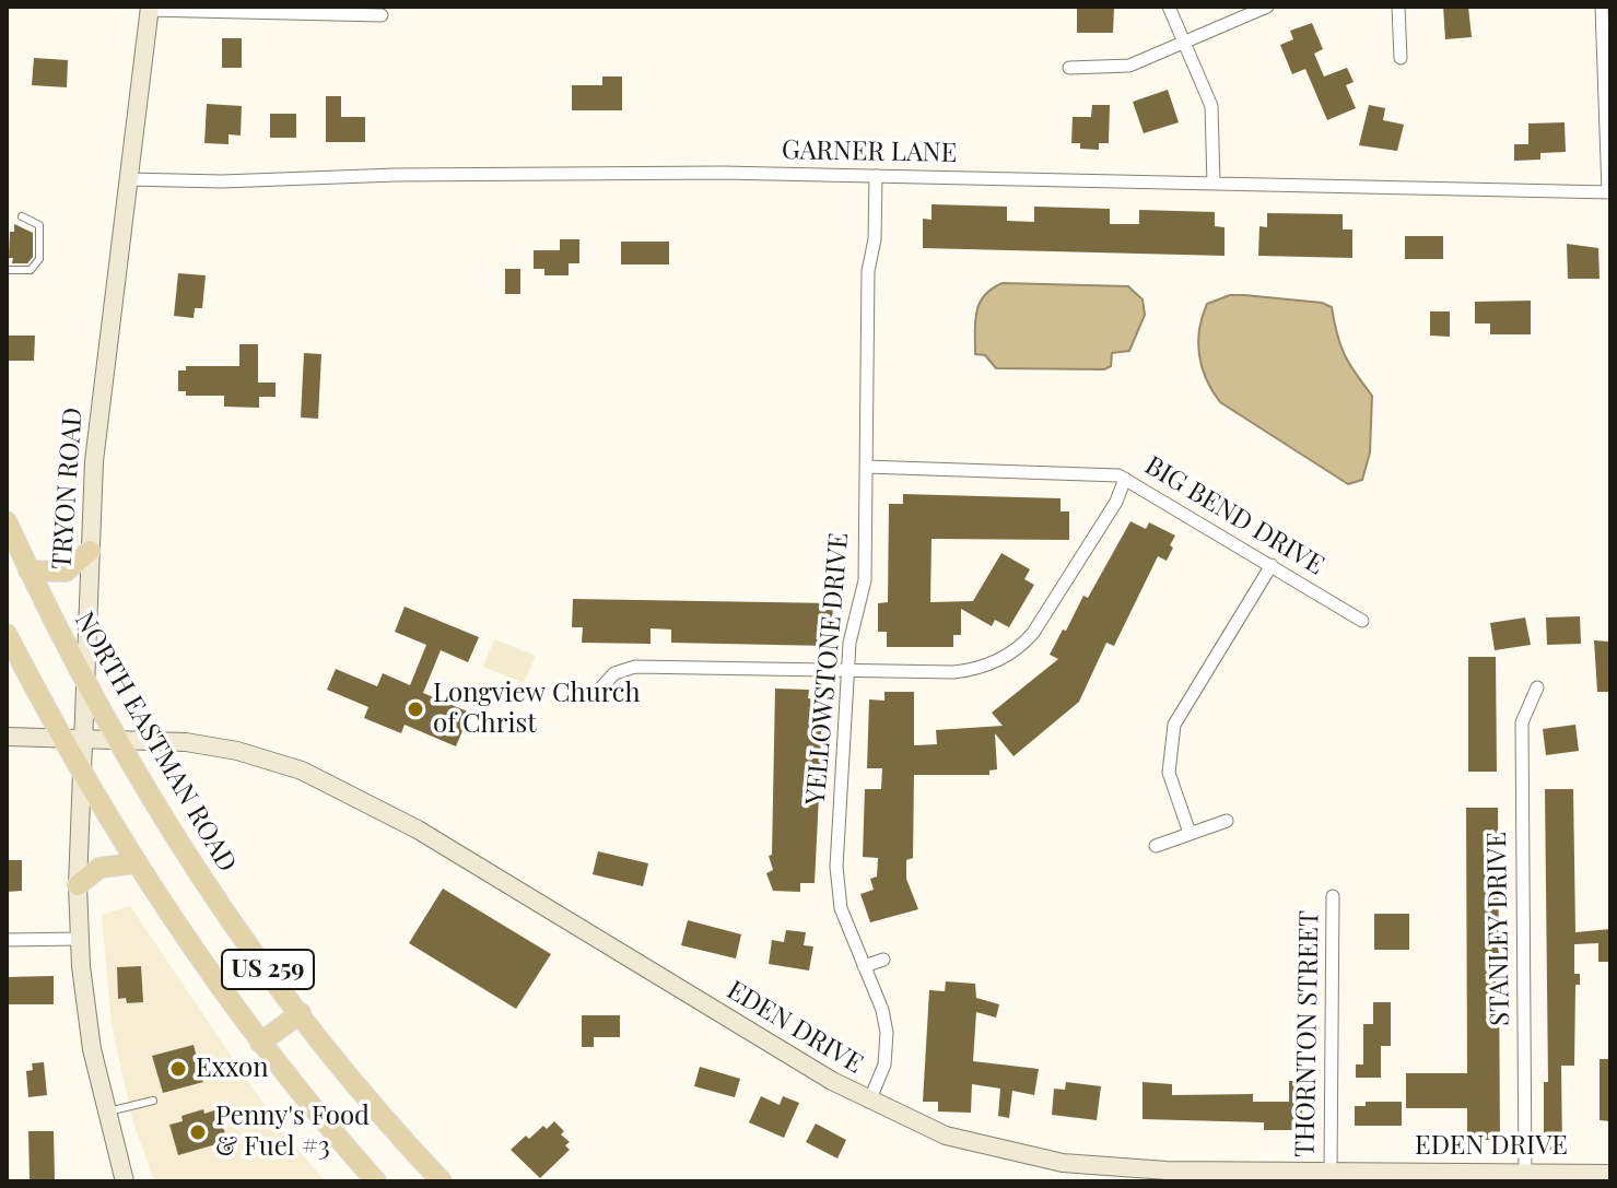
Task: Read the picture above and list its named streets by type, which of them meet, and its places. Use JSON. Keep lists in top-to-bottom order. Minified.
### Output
{"streets":{"main road":["NORTH EASTMAN ROAD","US 259"],"street":["GARNER LANE","TRYON ROAD","BIG BEND DRIVE","YELLOWSTONE DRIVE","STANLEY DRIVE","EDEN DRIVE","THORNTON STREET"]},"crossings":[["GARNER LANE","TRYON ROAD"],["GARNER LANE","YELLOWSTONE DRIVE"],["TRYON ROAD","NORTH EASTMAN ROAD"],["TRYON ROAD","US 259"],["TRYON ROAD","EDEN DRIVE"],["BIG BEND DRIVE","YELLOWSTONE DRIVE"],["YELLOWSTONE DRIVE","EDEN DRIVE"],["NORTH EASTMAN ROAD","EDEN DRIVE"],["STANLEY DRIVE","EDEN DRIVE"],["US 259","EDEN DRIVE"],["EDEN DRIVE","THORNTON STREET"]],"places":["Longview Church of Christ","Exxon","Penny's Food & Fuel #3"]}
